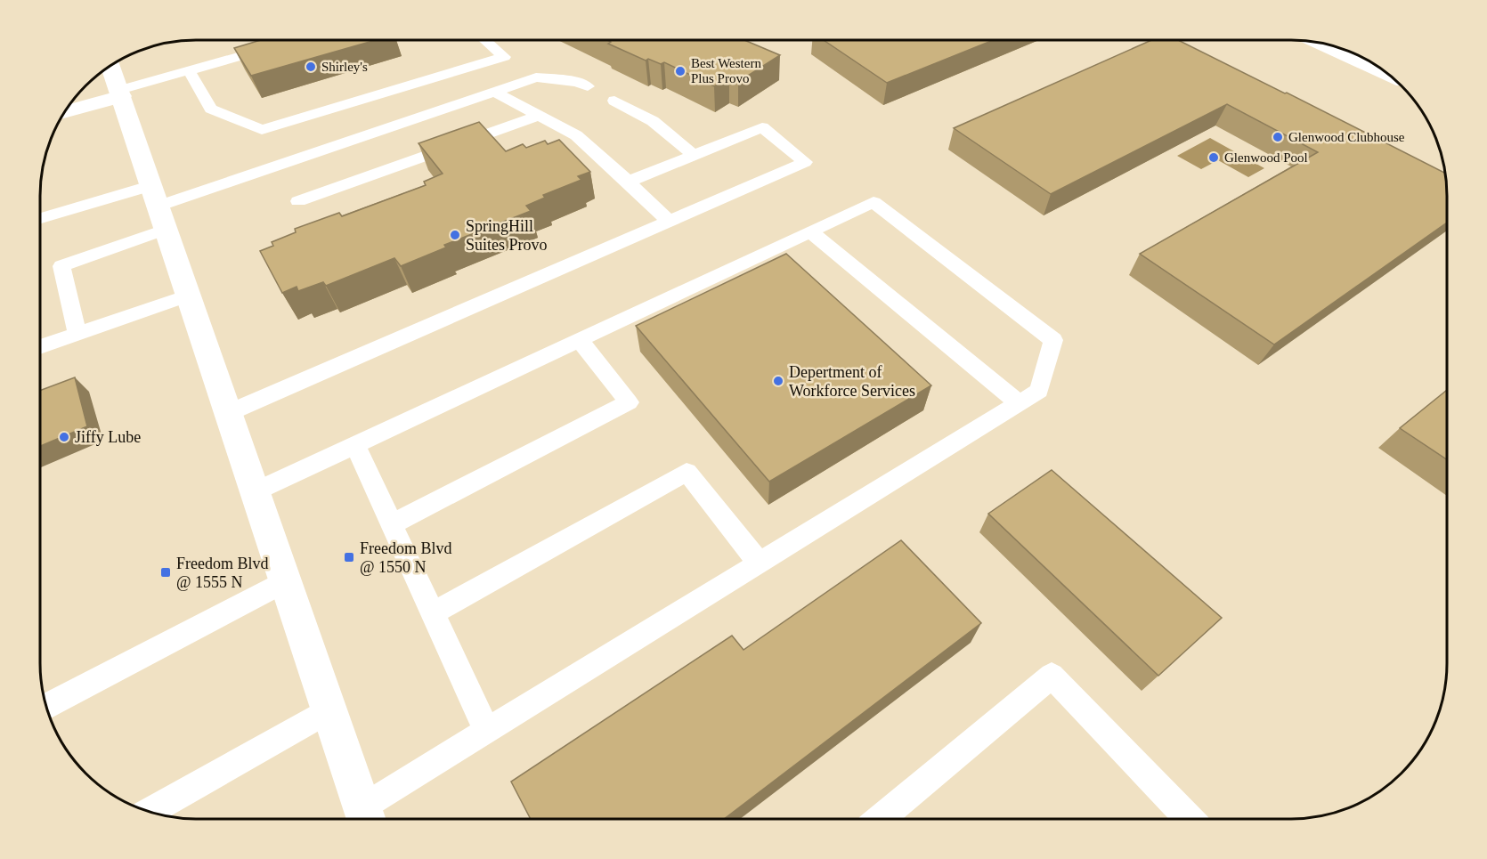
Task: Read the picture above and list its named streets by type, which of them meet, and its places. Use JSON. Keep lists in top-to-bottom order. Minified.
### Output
{"places":{"other":["Shirley's","Best Western Plus Provo","Glenwood Clubhouse","Glenwood Pool","SpringHill Suites Provo","Depertment of Workforce Services","Jiffy Lube"],"transit":["Freedom Blvd @ 1550 N","Freedom Blvd @ 1555 N"]}}
